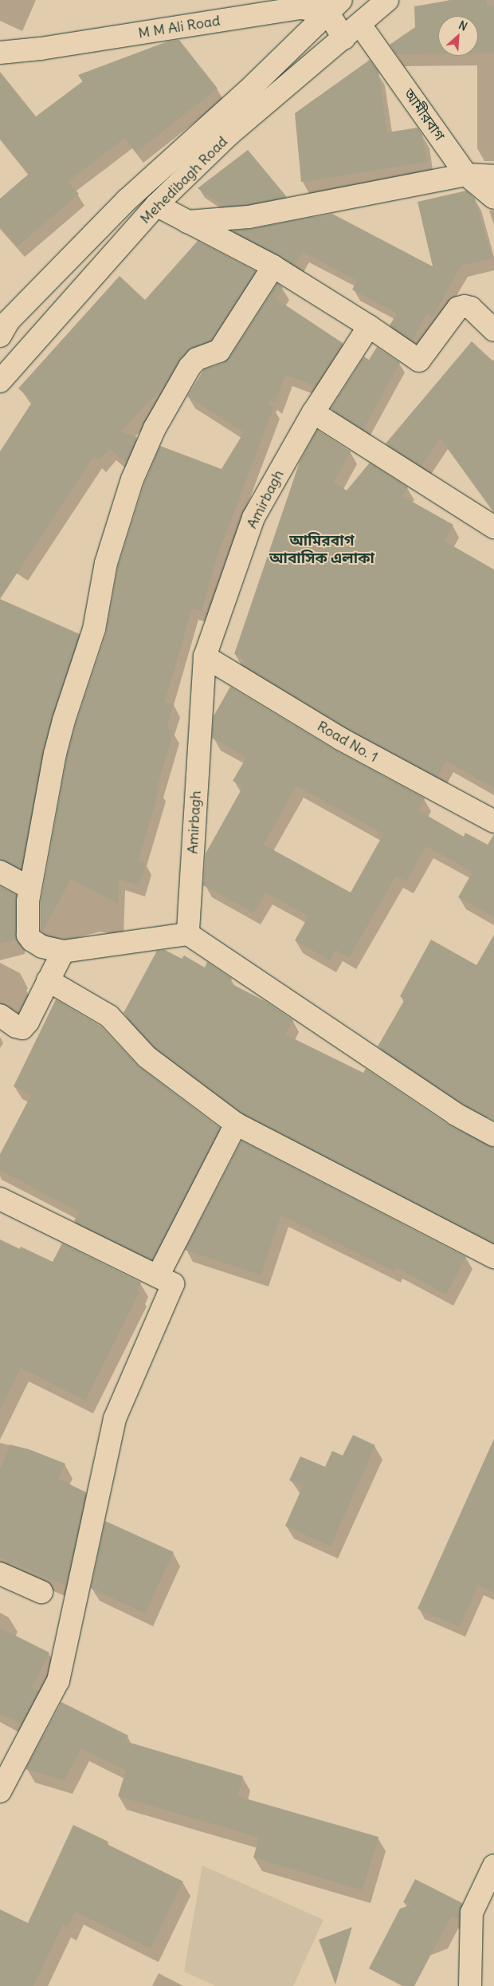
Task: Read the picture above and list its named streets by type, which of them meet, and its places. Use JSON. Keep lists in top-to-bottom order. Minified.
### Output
{"streets":{"street":["M M Ali Road","আমীরবাগ","Mehedibagh Road","Amirbagh","Road No. 1"]},"crossings":[["আমীরবাগ","Mehedibagh Road"],["Amirbagh","Road No. 1"]],"districts":["আমিরবাগ আবাসিক এলাকা"],"north":"top right"}
